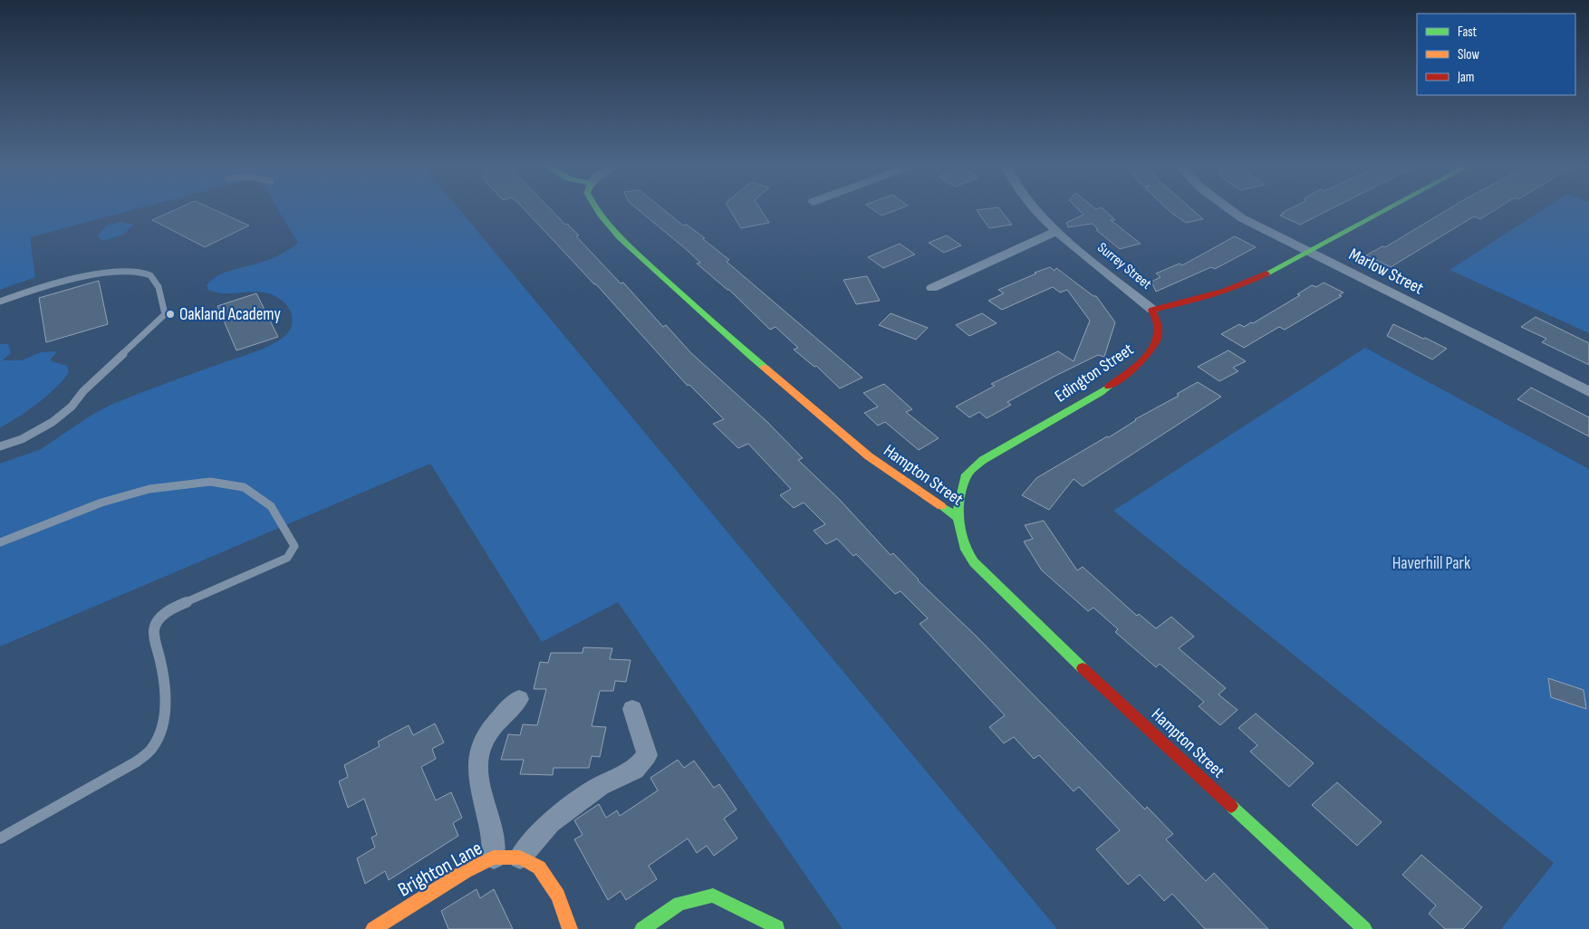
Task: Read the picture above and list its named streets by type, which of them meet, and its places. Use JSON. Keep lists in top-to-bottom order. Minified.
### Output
{"streets":{"street":["Surrey Street","Marlow Street","Edington Street","Hampton Street","Brighton Lane"]},"crossings":[["Surrey Street","Edington Street"],["Edington Street","Hampton Street"]],"parks":["Haverhill Park"],"places":["Oakland Academy"],"legend":["Fast","Slow","Jam"]}
